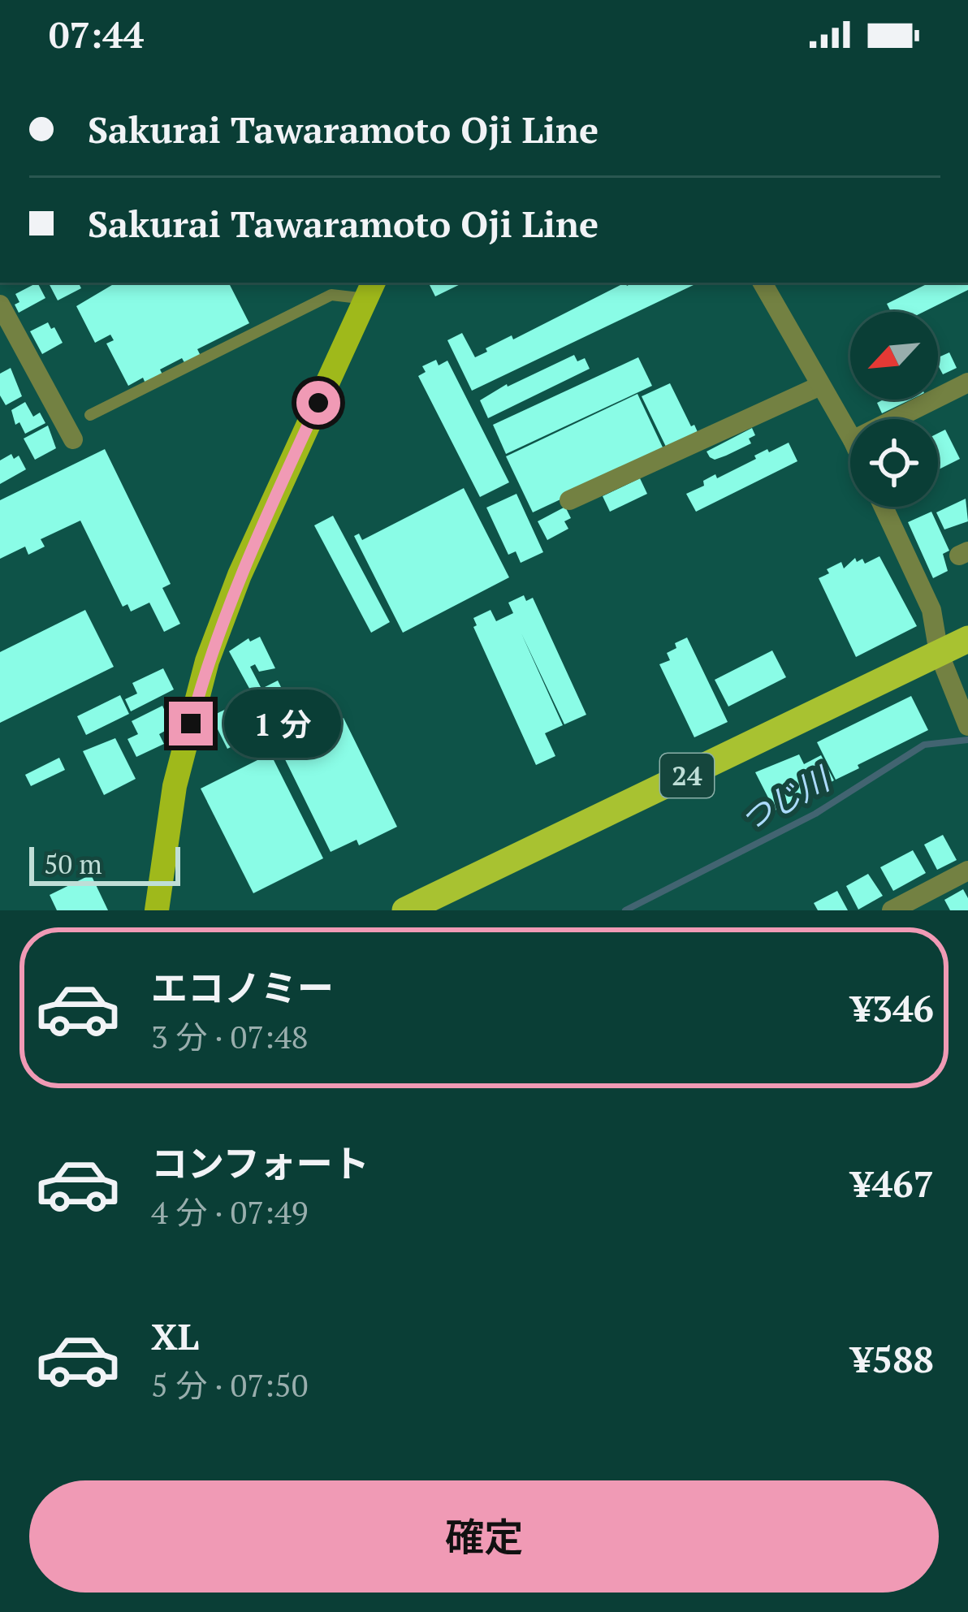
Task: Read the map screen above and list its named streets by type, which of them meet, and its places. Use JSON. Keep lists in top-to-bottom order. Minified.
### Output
{"streets":{"highway":["24"]},"water":["つじ川"],"scale_bar":"50 m","north":"bottom left","page":{"status":"07:44","banner":["Sakurai Tawaramoto Oji Line","Sakurai Tawaramoto Oji Line"],"bubble":"1 分","scale":"50 m","list":[{"name":"エコノミー","note":"3 分 · 07:48","value":"¥346"},{"name":"コンフォート","note":"4 分 · 07:49","value":"¥467"},{"name":"XL","note":"5 分 · 07:50","value":"¥588"}],"buttons":"確定"}}
